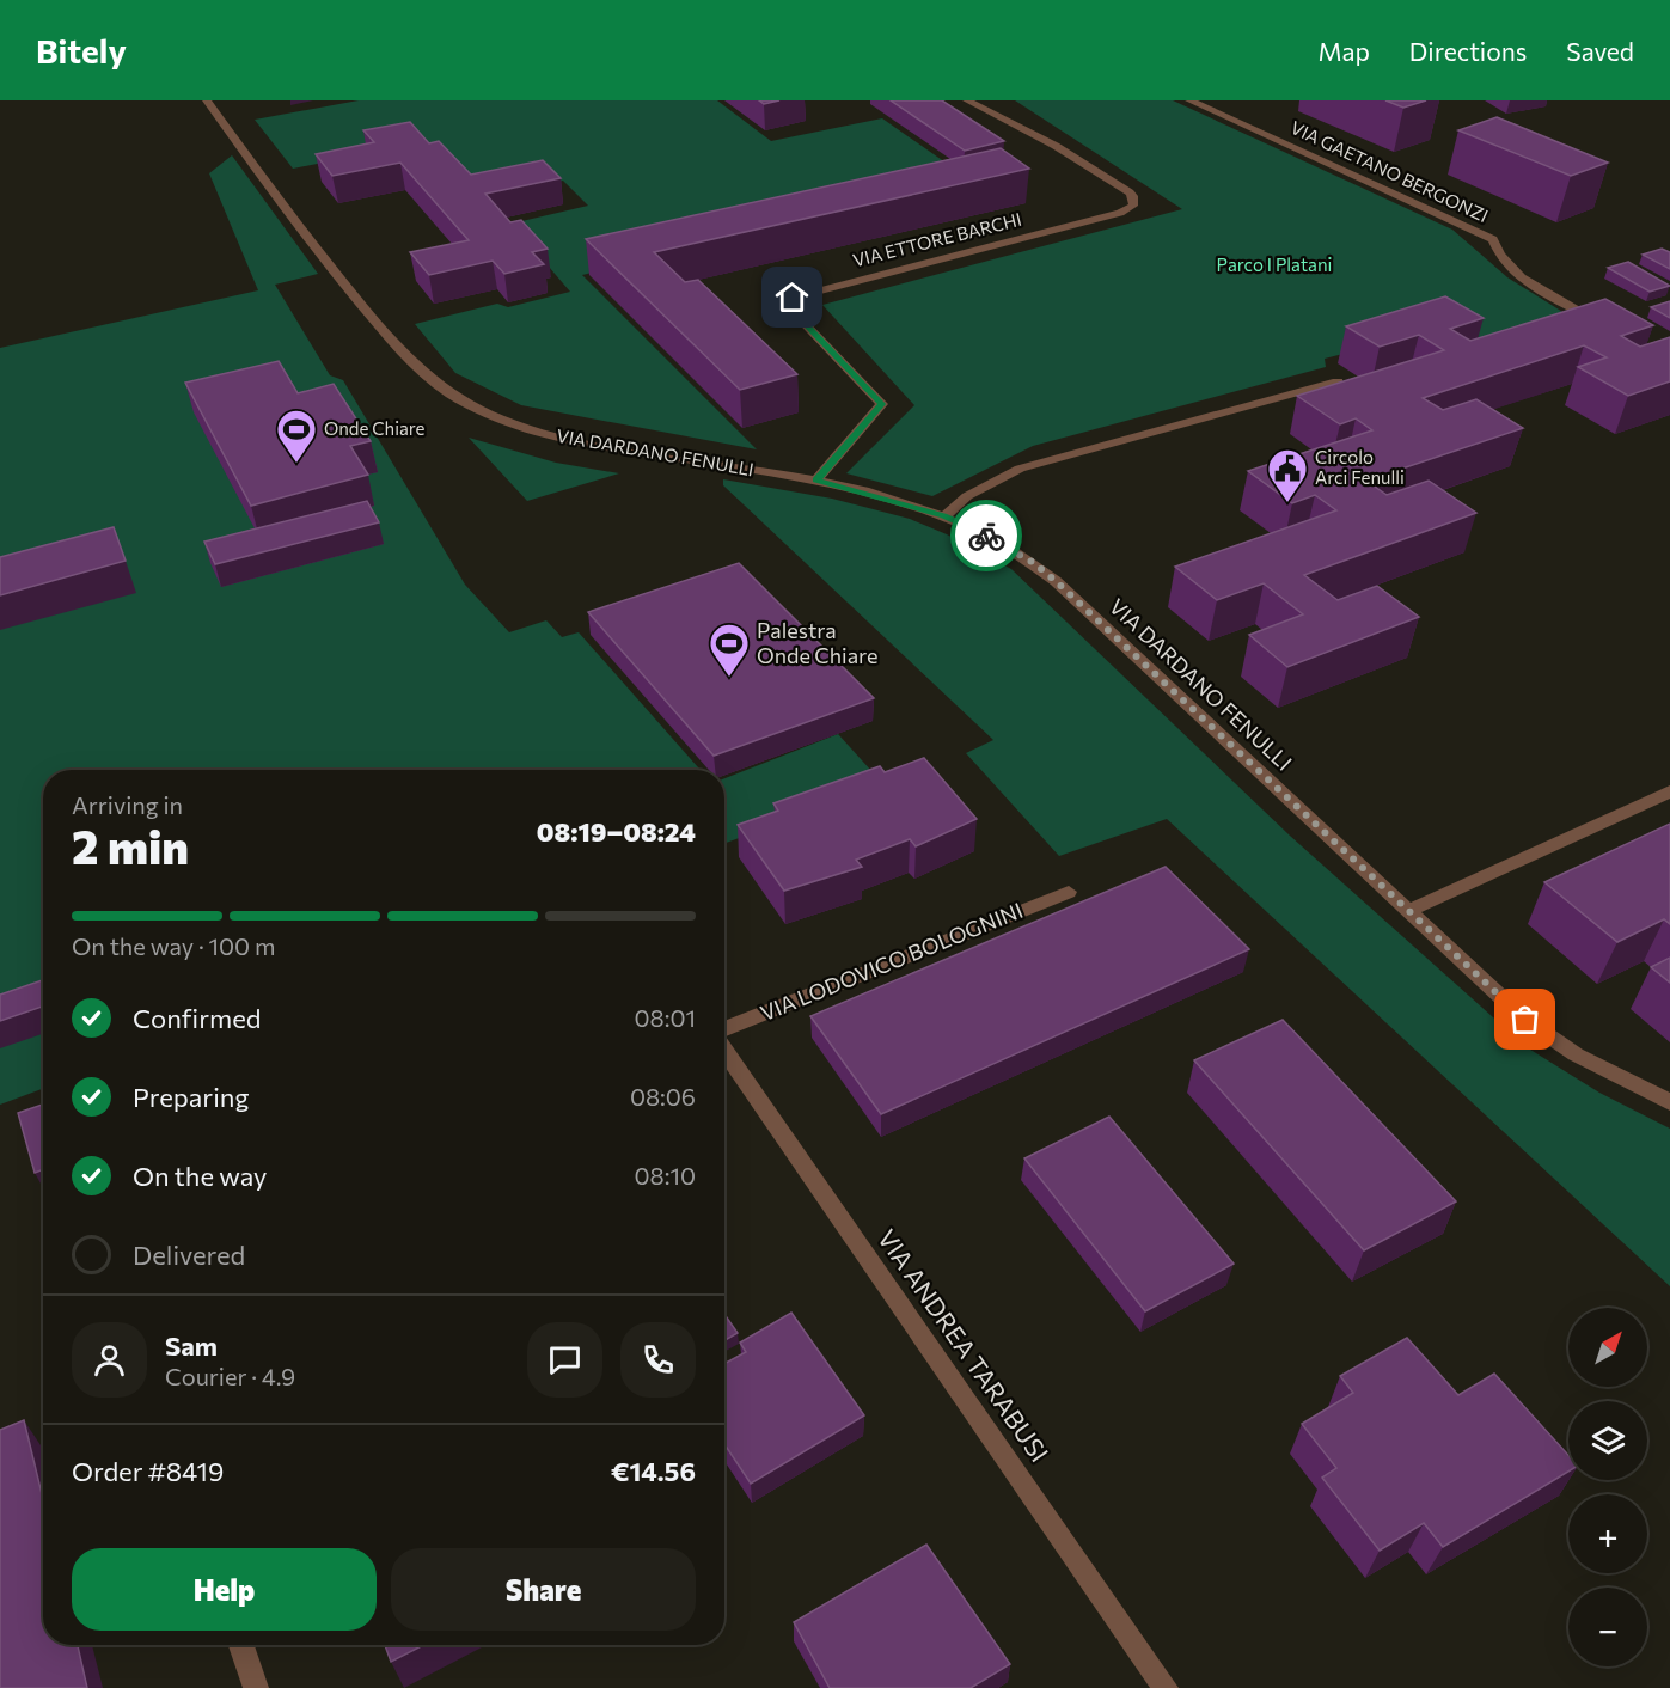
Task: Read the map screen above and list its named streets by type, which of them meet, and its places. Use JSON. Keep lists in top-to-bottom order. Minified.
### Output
{"streets":{"street":["VIA GAETANO BERGONZI","VIA ETTORE BARCHI","VIA DARDANO FENULLI","VIA LODOVICO BOLOGNINI","VIA ANDREA TARABUSI"]},"crossings":[["VIA ETTORE BARCHI","VIA DARDANO FENULLI"]],"parks":["Parco I Platani"],"places":{"sports":["Onde Chiare","Palestra Onde Chiare"],"public building":["Circolo Arci Fenulli"]},"north":"top right","page":{"header":"Bitely","nav":["Map","Directions","Saved"],"heading":["2 min","Arriving in","08:19–08:24"],"panel":["Sam","Courier · 4.9","Order #8419","€14.56"],"bar":"On the way · 100 m","list":[["Confirmed","08:01"],["Preparing","08:06"],["On the way","08:10"],"Delivered"],"map_buttons":["+","−"],"buttons":["Help","Share"]}}
